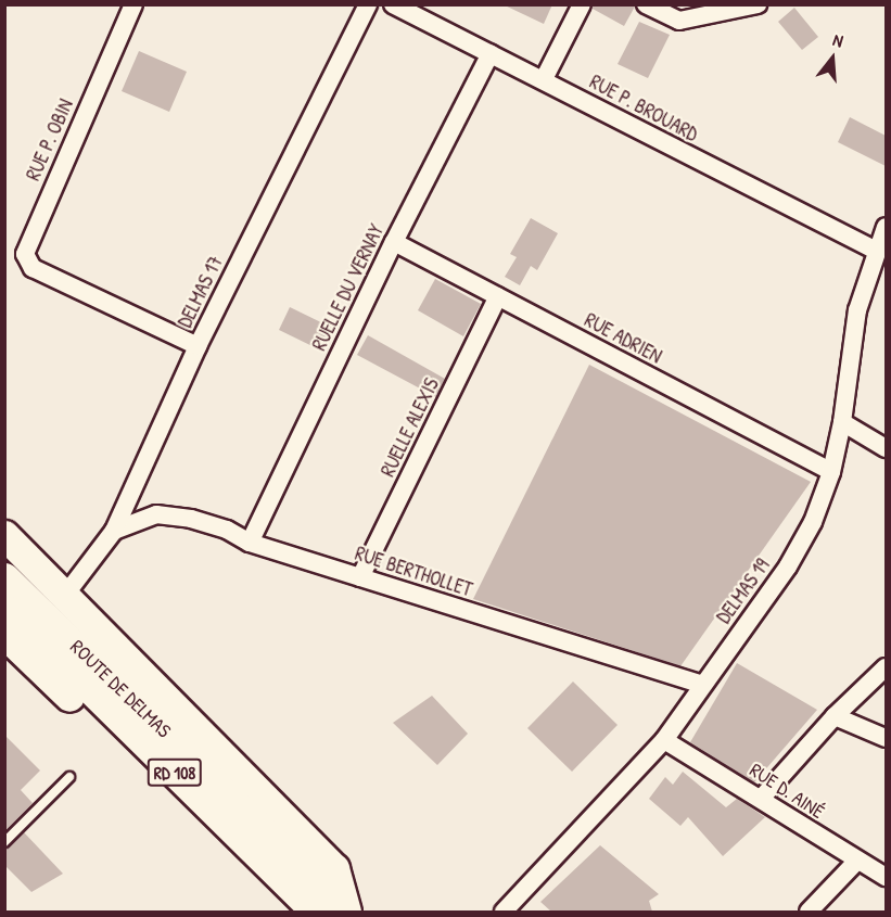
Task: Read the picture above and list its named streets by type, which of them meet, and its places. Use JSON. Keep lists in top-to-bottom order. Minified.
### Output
{"streets":{"main road":["ROUTE DE DELMAS","RD 108"],"street":["RUE P. BROUARD","RUE P. OBIN","RUELLE DU VERNAY","DELMAS 17","RUE ADRIEN","RUELLE ALEXIS","RUE BERTHOLLET","DELMAS 19","RUE D. AINÉ"]},"crossings":[["RUE P. BROUARD","RUELLE DU VERNAY"],["RUE P. BROUARD","DELMAS 19"],["RUE P. OBIN","DELMAS 17"],["RUELLE DU VERNAY","RUE ADRIEN"],["RUELLE DU VERNAY","RUE BERTHOLLET"],["DELMAS 17","RUE BERTHOLLET"],["RUE ADRIEN","RUELLE ALEXIS"],["RUE ADRIEN","DELMAS 19"],["RUELLE ALEXIS","RUE BERTHOLLET"],["RUE BERTHOLLET","DELMAS 19"],["DELMAS 19","RUE D. AINÉ"]],"north":"top"}
